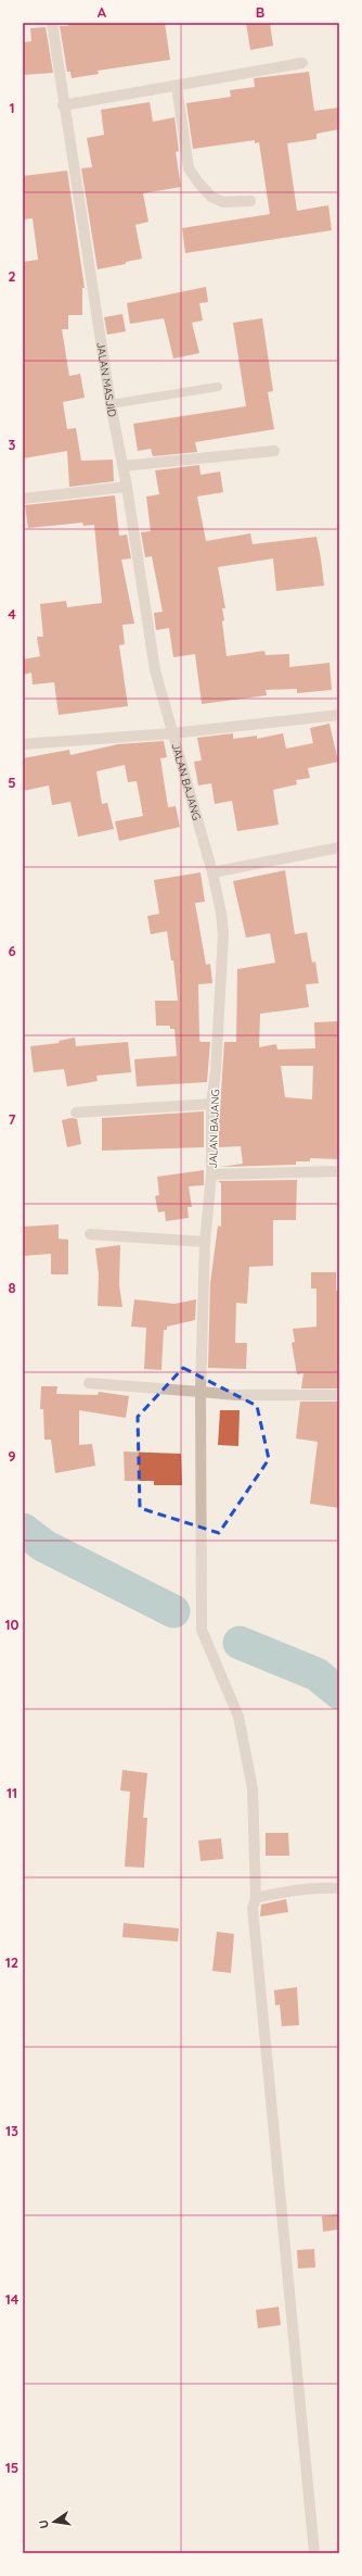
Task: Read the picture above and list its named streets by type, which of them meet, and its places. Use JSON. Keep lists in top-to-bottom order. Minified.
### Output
{"streets":{"street":["JALAN MASJID","JALAN BAJANG"]},"crossings":[["JALAN MASJID","JALAN BAJANG"]],"north":"left","grid":{"columns":["A","B"],"rows":["1","2","3","4","5","6","7","8","9","10","11","12","13","14","15"]}}
